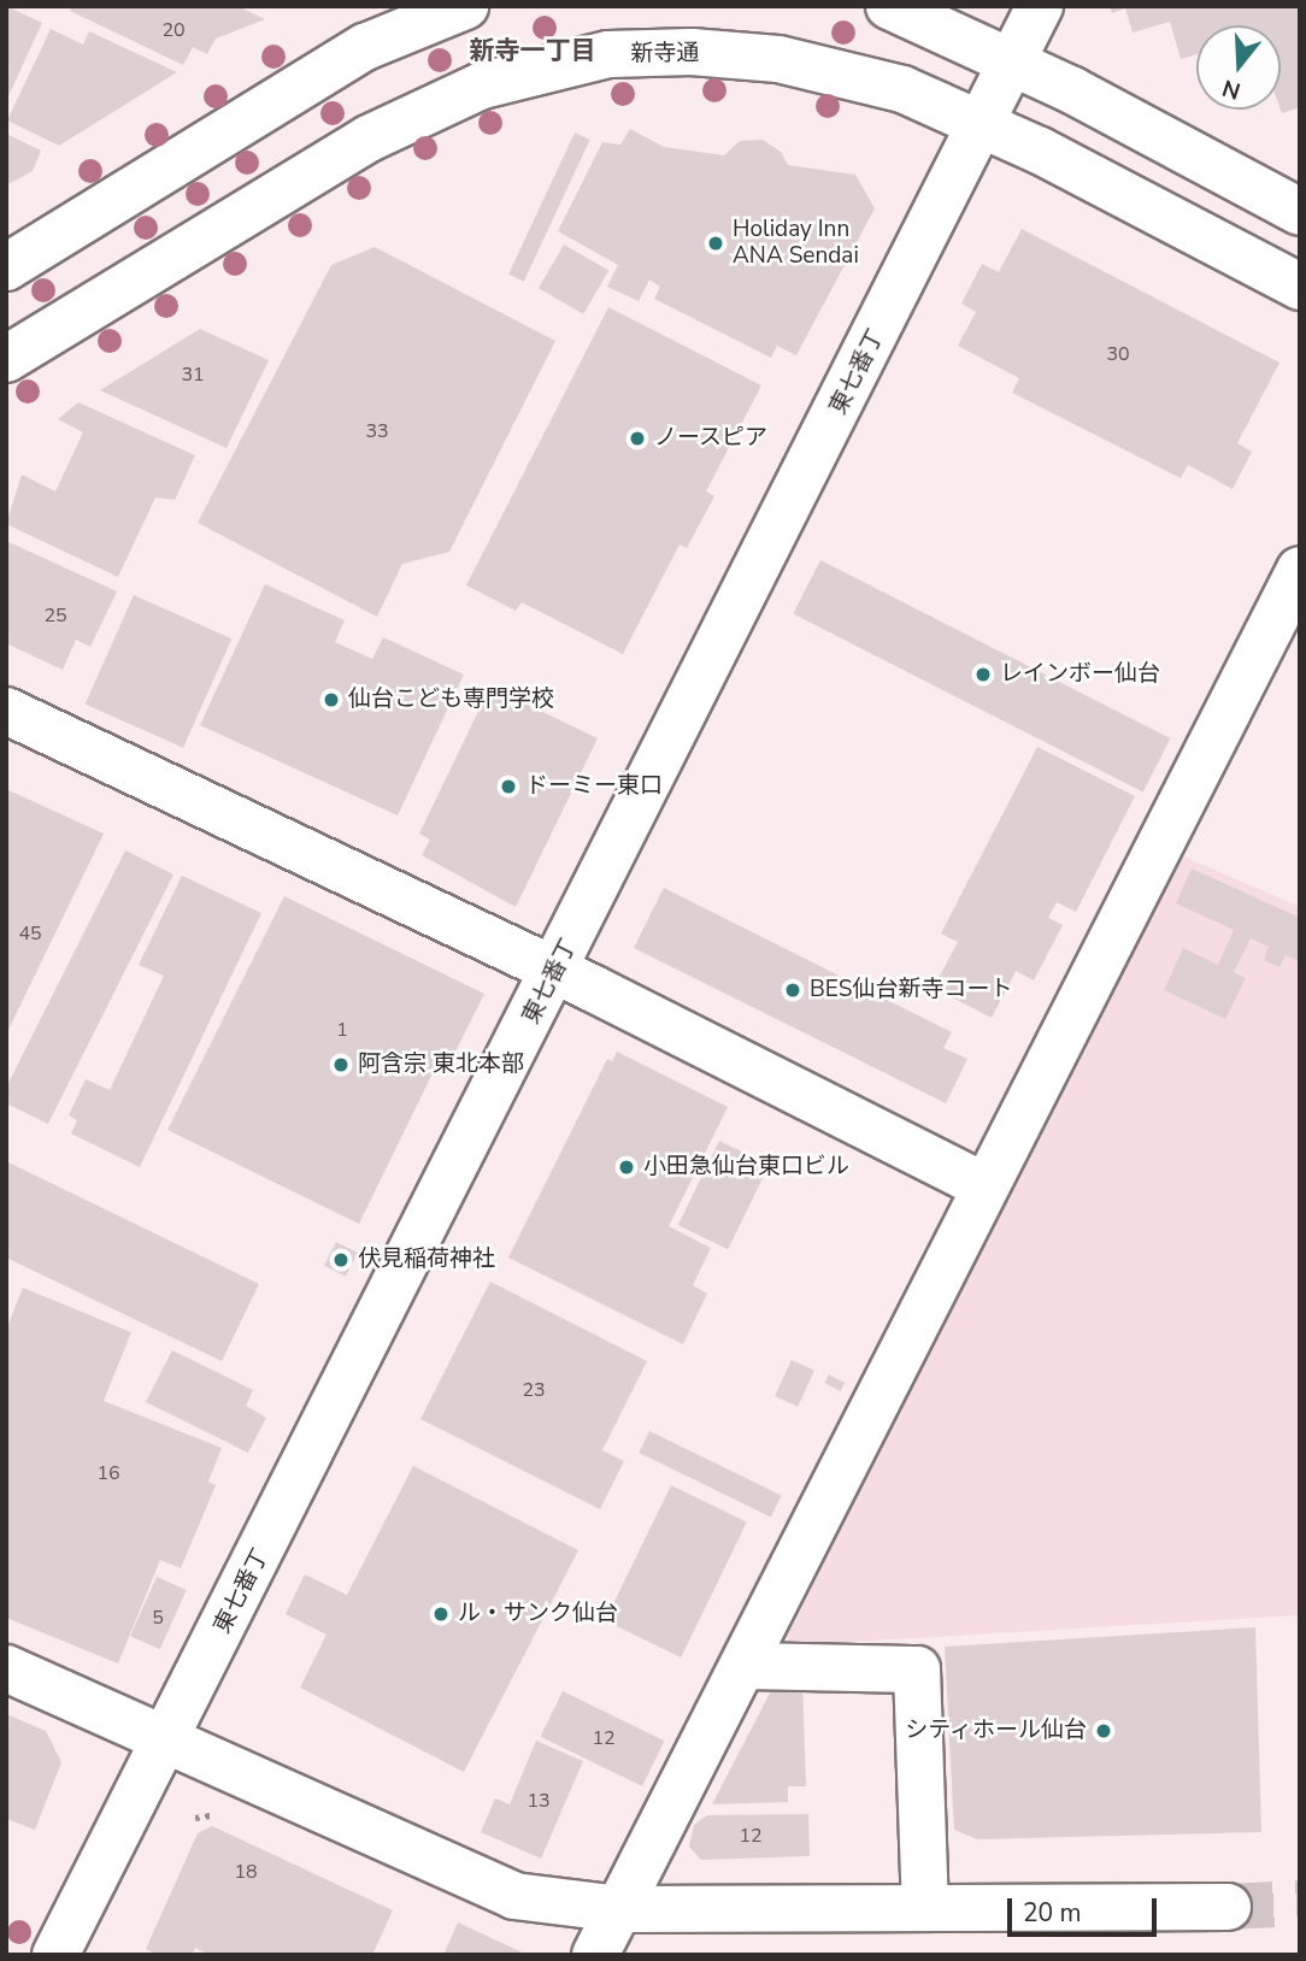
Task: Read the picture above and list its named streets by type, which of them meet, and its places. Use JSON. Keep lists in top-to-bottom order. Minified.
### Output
{"streets":{"street":["新寺通","東七番丁"]},"crossings":[["新寺通","東七番丁"]],"districts":["新寺一丁目"],"places":["Holiday Inn ANA Sendai","ノースピア","レインボー仙台","仙台こども専門学校","ドーミー東口","BES仙台新寺コート","阿含宗 東北本部","小田急仙台東口ビル","伏見稲荷神社","ル・サンク仙台","シティホール仙台"],"house_numbers":["20","30","31","33","25","45","1","23","16","5","12","13","12","18"],"scale_bar":"20 m","north":"bottom"}
